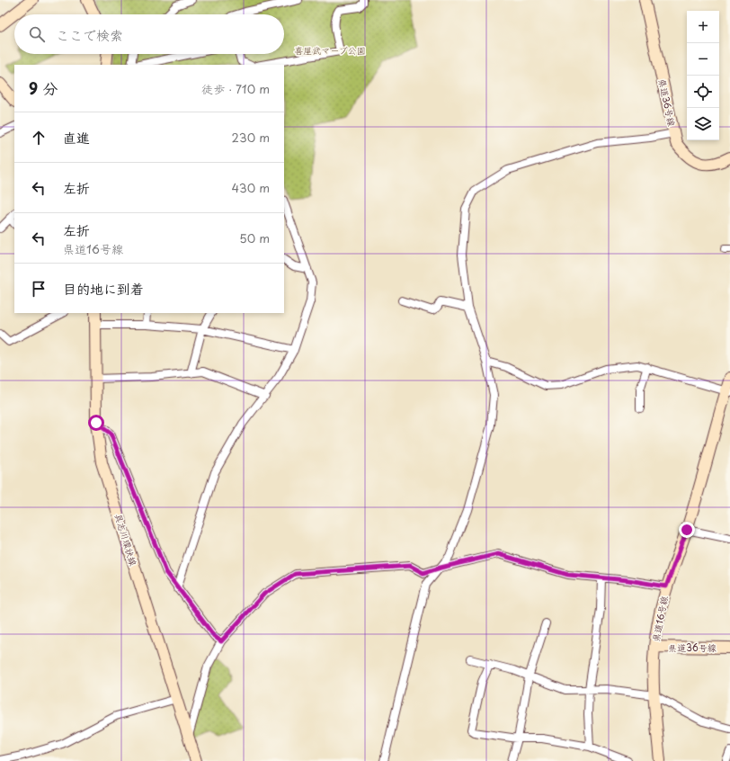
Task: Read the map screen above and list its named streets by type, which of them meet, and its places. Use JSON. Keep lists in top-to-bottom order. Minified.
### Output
{"streets":{"main road":["県道36号線","具志川環状線","県道16号線"]},"crossings":[["県道36号線","県道16号線"]],"parks":["喜屋武マーブ公園"],"page":{"map_buttons":["+","−"],"search":"ここで検索","heading":["9 分","徒歩 · 710 m"],"list":[["直進","230 m"],["左折","430 m"],["左折","県道16号線","50 m"],"目的地に到着"]}}
